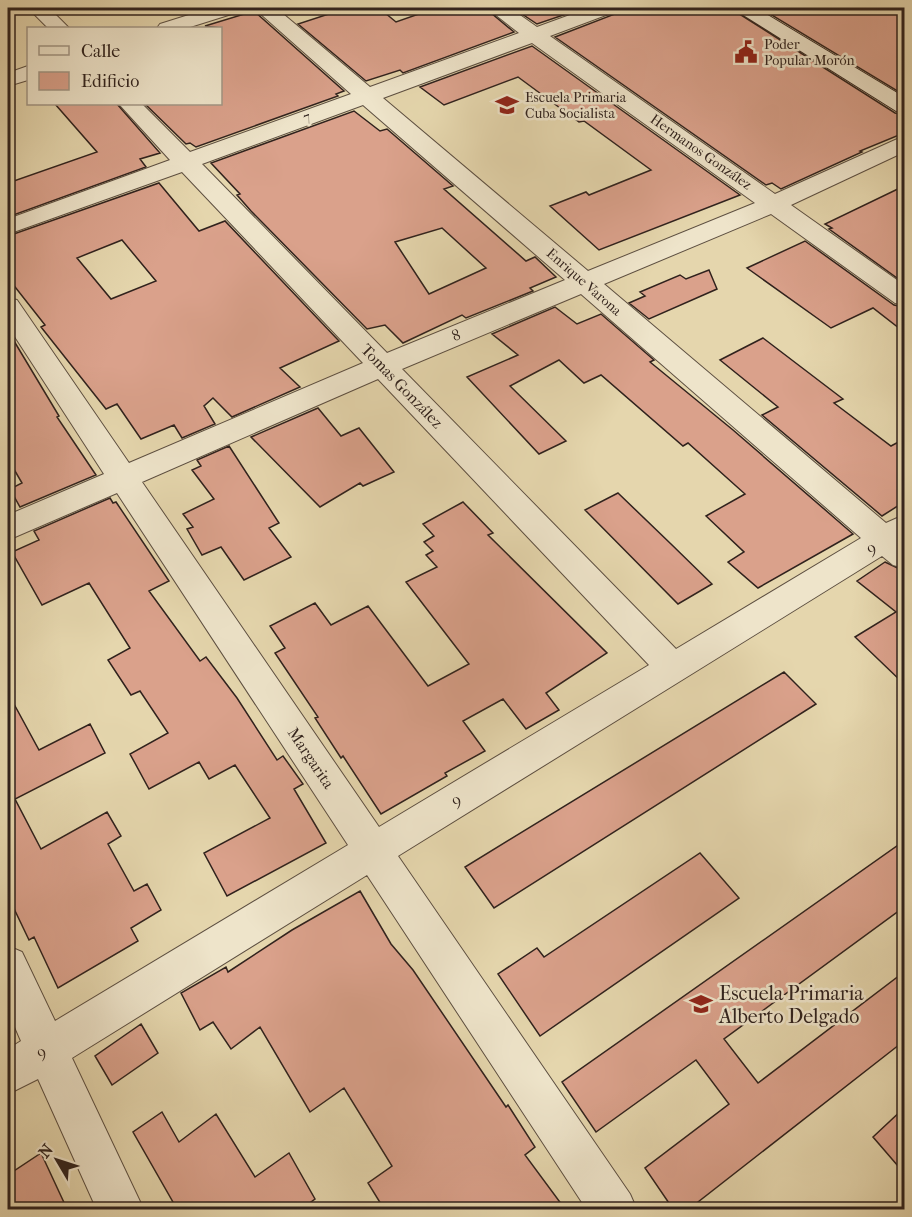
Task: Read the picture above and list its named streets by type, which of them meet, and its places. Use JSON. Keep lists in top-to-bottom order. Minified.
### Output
{"streets":{"street":["7","Hermanos González","Enrique Varona","8","Tomas González","9","Margarita"]},"crossings":[["7","Hermanos González"],["7","Enrique Varona"],["7","Tomas González"],["Hermanos González","8"],["Enrique Varona","8"],["Enrique Varona","9"],["8","Tomas González"],["8","Margarita"],["Tomas González","9"],["9","Margarita"]],"places":{"public building":["Poder Popular Morón"],"school or university":["Escuela Primaria Cuba Socialista","Escuela Primaria Alberto Delgado"]},"legend":["Calle","Edificio"],"north":"top left"}
